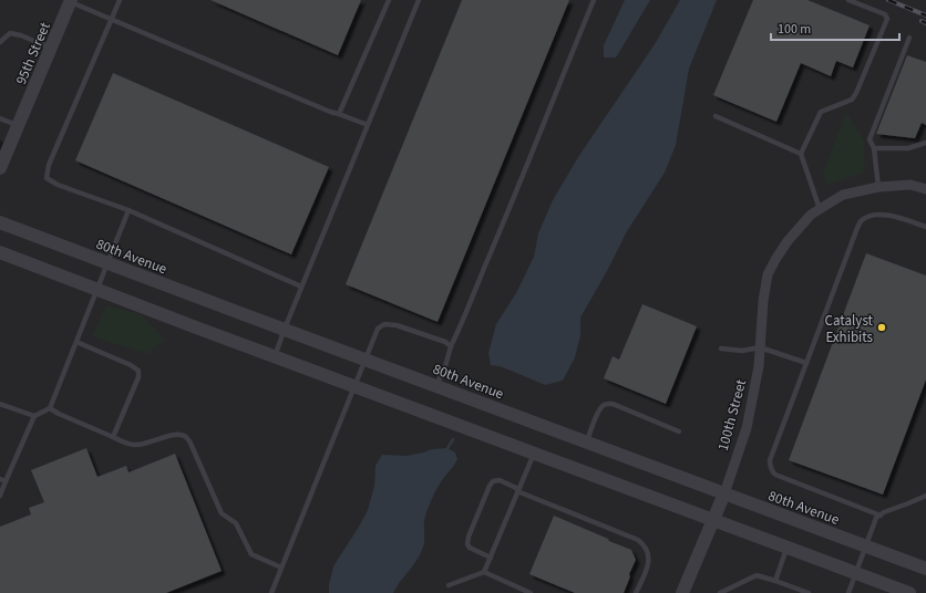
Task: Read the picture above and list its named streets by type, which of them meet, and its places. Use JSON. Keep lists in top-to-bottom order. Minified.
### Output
{"streets":{"street":["95th Street","80th Avenue","100th Street"]},"crossings":[["80th Avenue","100th Street"]],"places":["Catalyst Exhibits"],"scale_bar":"100 m"}
